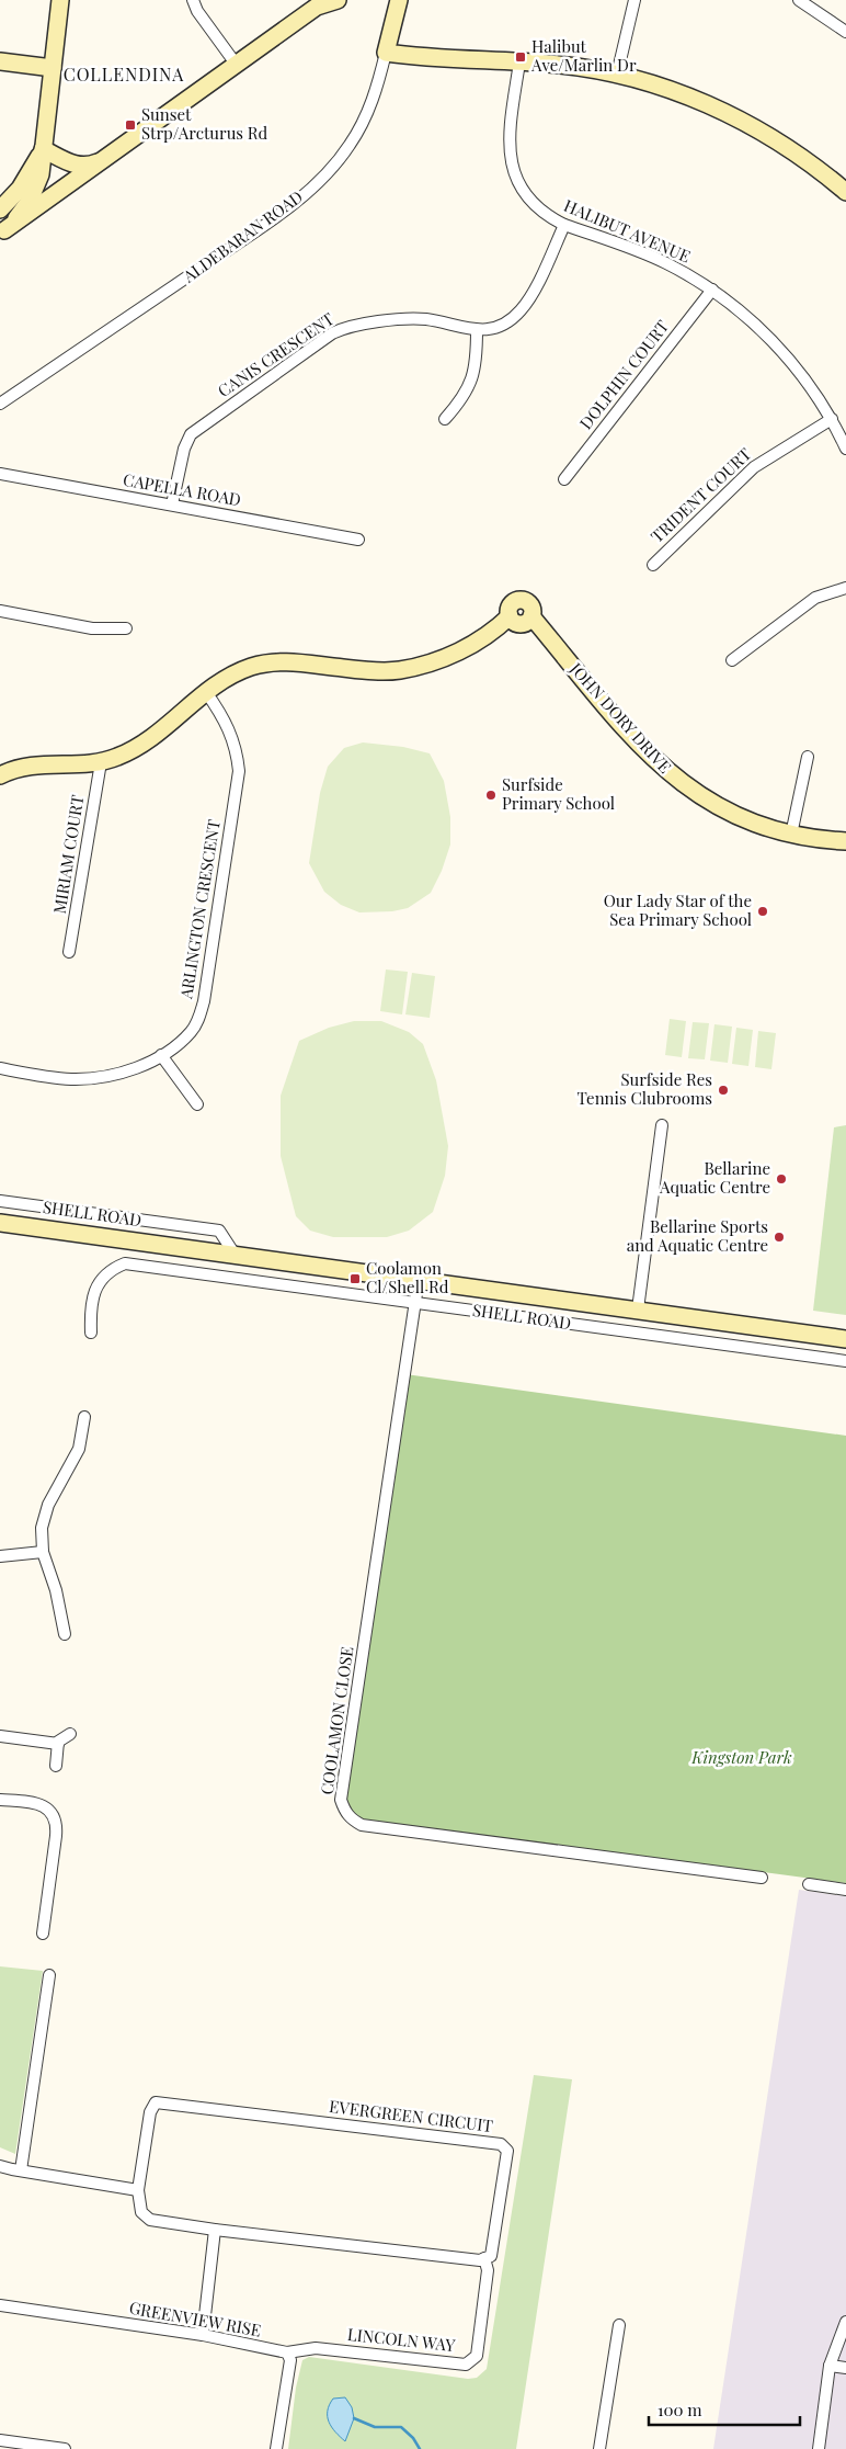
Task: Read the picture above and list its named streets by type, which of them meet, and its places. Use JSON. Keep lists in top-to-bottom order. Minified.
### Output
{"streets":{"street":["HALIBUT AVENUE","ALDEBARAN ROAD","CANIS CRESCENT","DOLPHIN COURT","CAPELLA ROAD","TRIDENT COURT","JOHN DORY DRIVE","MIRIAM COURT","ARLINGTON CRESCENT","SHELL ROAD","COOLAMON CLOSE","EVERGREEN CIRCUIT","GREENVIEW RISE","LINCOLN WAY"]},"crossings":[["HALIBUT AVENUE","CANIS CRESCENT"],["HALIBUT AVENUE","DOLPHIN COURT"],["HALIBUT AVENUE","TRIDENT COURT"],["CANIS CRESCENT","CAPELLA ROAD"],["JOHN DORY DRIVE","ARLINGTON CRESCENT"],["SHELL ROAD","COOLAMON CLOSE"],["EVERGREEN CIRCUIT","LINCOLN WAY"],["GREENVIEW RISE","LINCOLN WAY"]],"districts":["COLLENDINA"],"parks":["Kingston Park"],"places":{"transit":["Halibut Ave/Marlin Dr","Sunset Strp/Arcturus Rd","Coolamon Cl/Shell Rd"],"other":["Surfside Primary School","Our Lady Star of the Sea Primary School","Surfside Res Tennis Clubrooms","Bellarine Aquatic Centre","Bellarine Sports and Aquatic Centre"]},"scale_bar":"100 m"}
